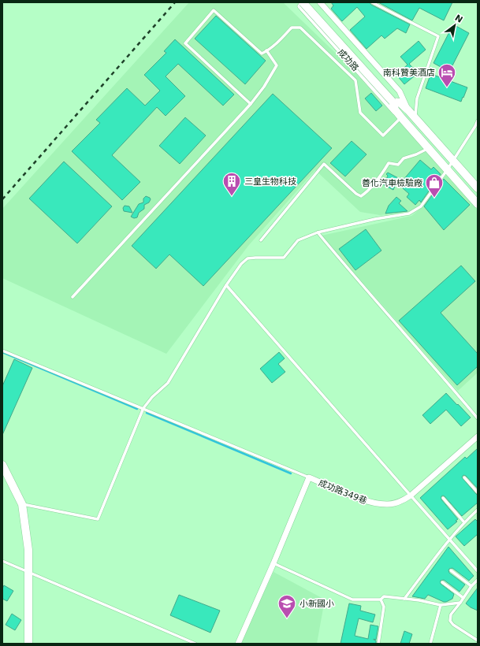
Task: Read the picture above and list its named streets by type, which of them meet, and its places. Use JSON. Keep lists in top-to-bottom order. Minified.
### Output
{"streets":{"main road":["成功路"],"street":["成功路349巷"]},"places":{"hotel":["南科贊美酒店"],"building":["三皇生物科技"],"shop":["善化汽車檢驗廠"],"school or university":["小新國小"]},"north":"top right"}
